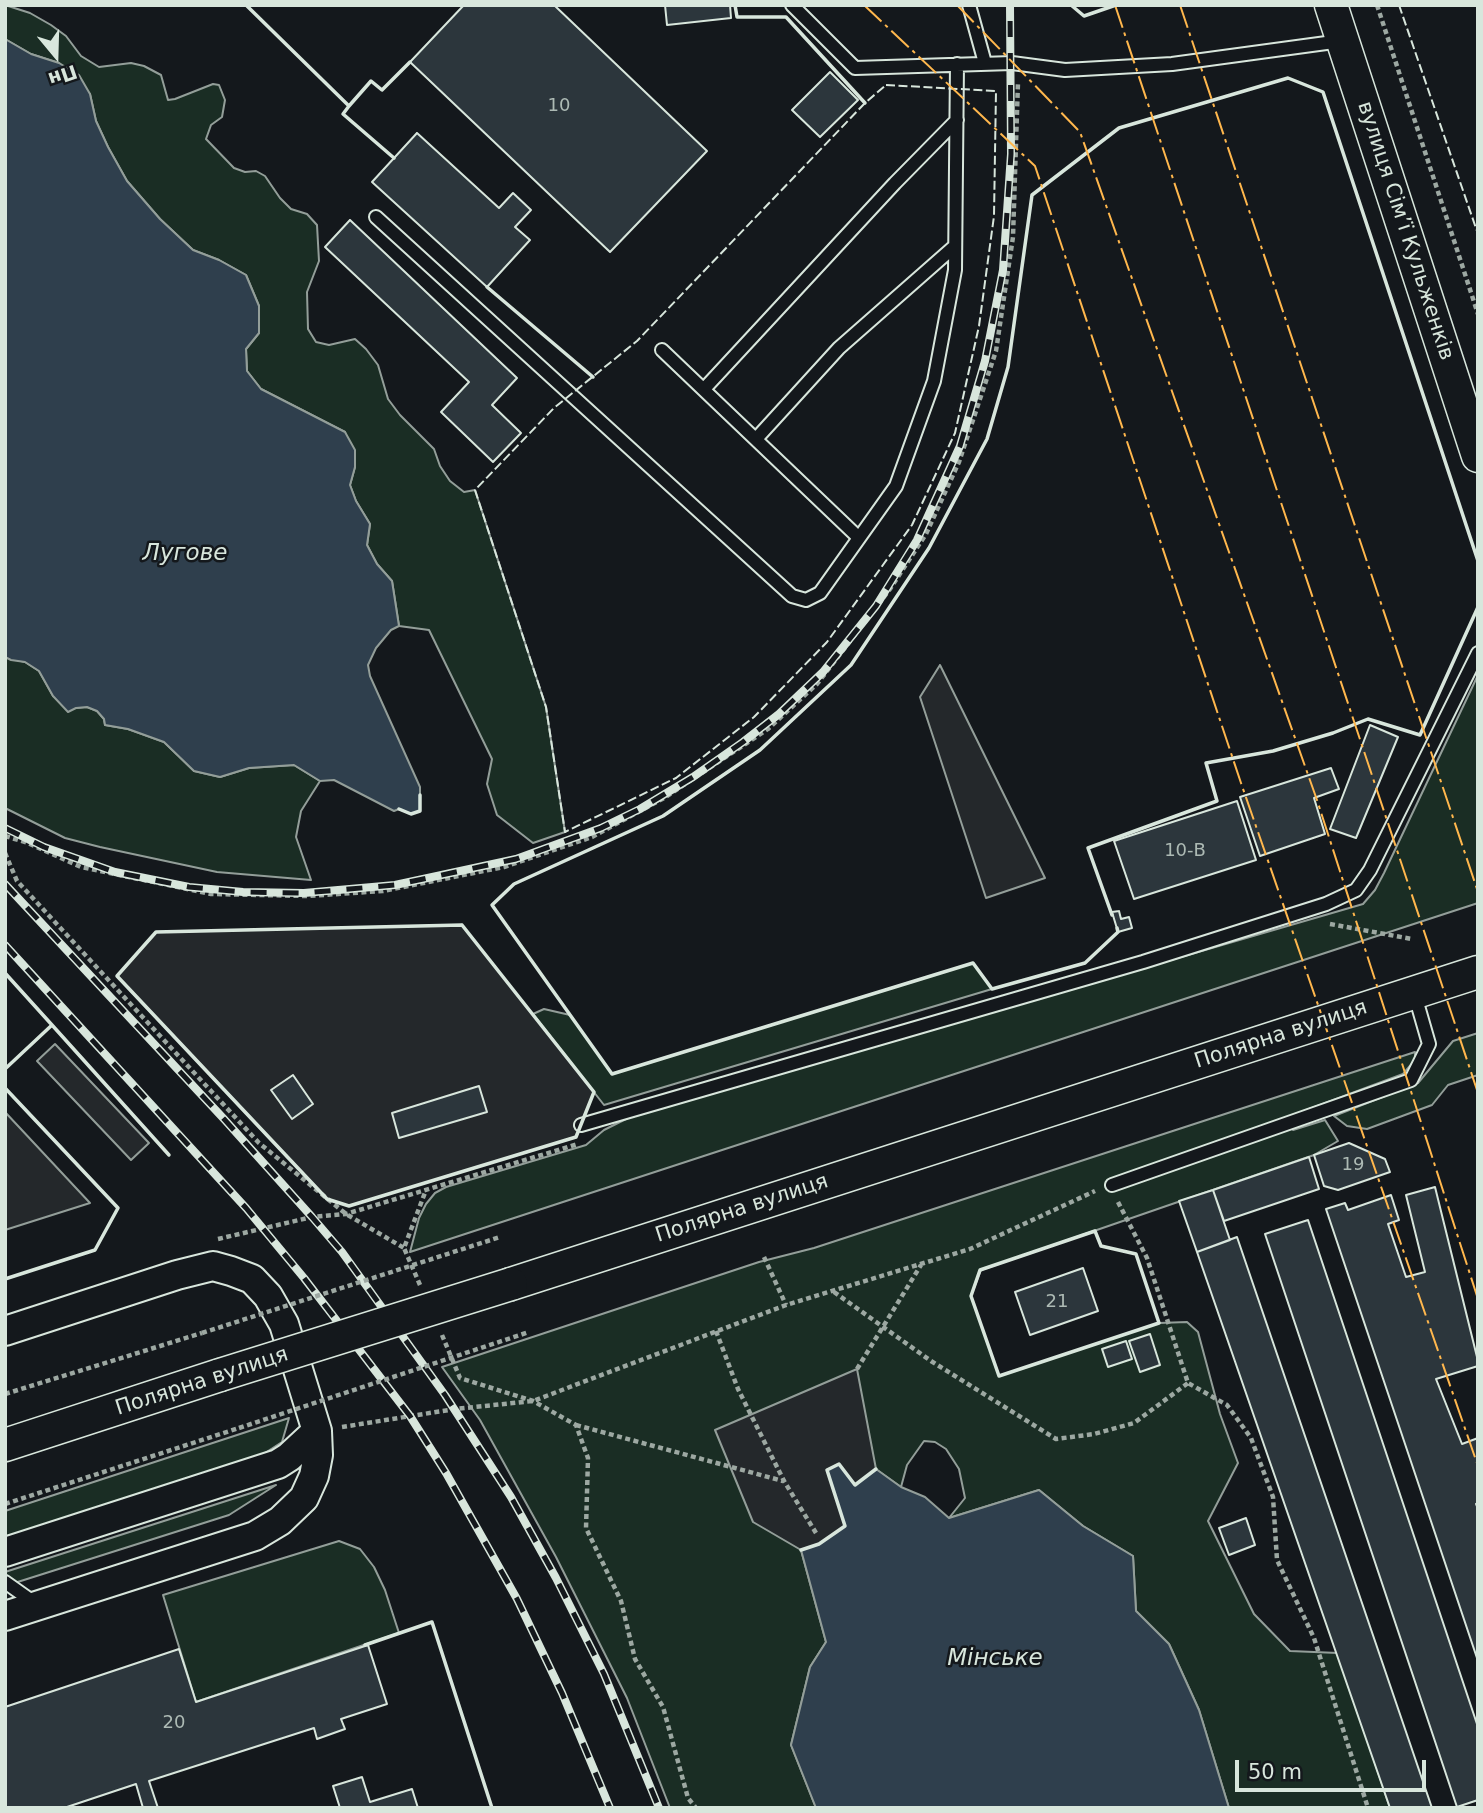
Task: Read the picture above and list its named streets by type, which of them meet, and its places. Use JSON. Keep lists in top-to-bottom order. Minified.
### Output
{"streets":{"main road":["вулиця Сімʼї Кульженків","Полярна вулиця"]},"water":["Лугове","Мінське"],"house_numbers":["10","10-В","19","21","20"],"scale_bar":"50 m","north":"bottom"}
